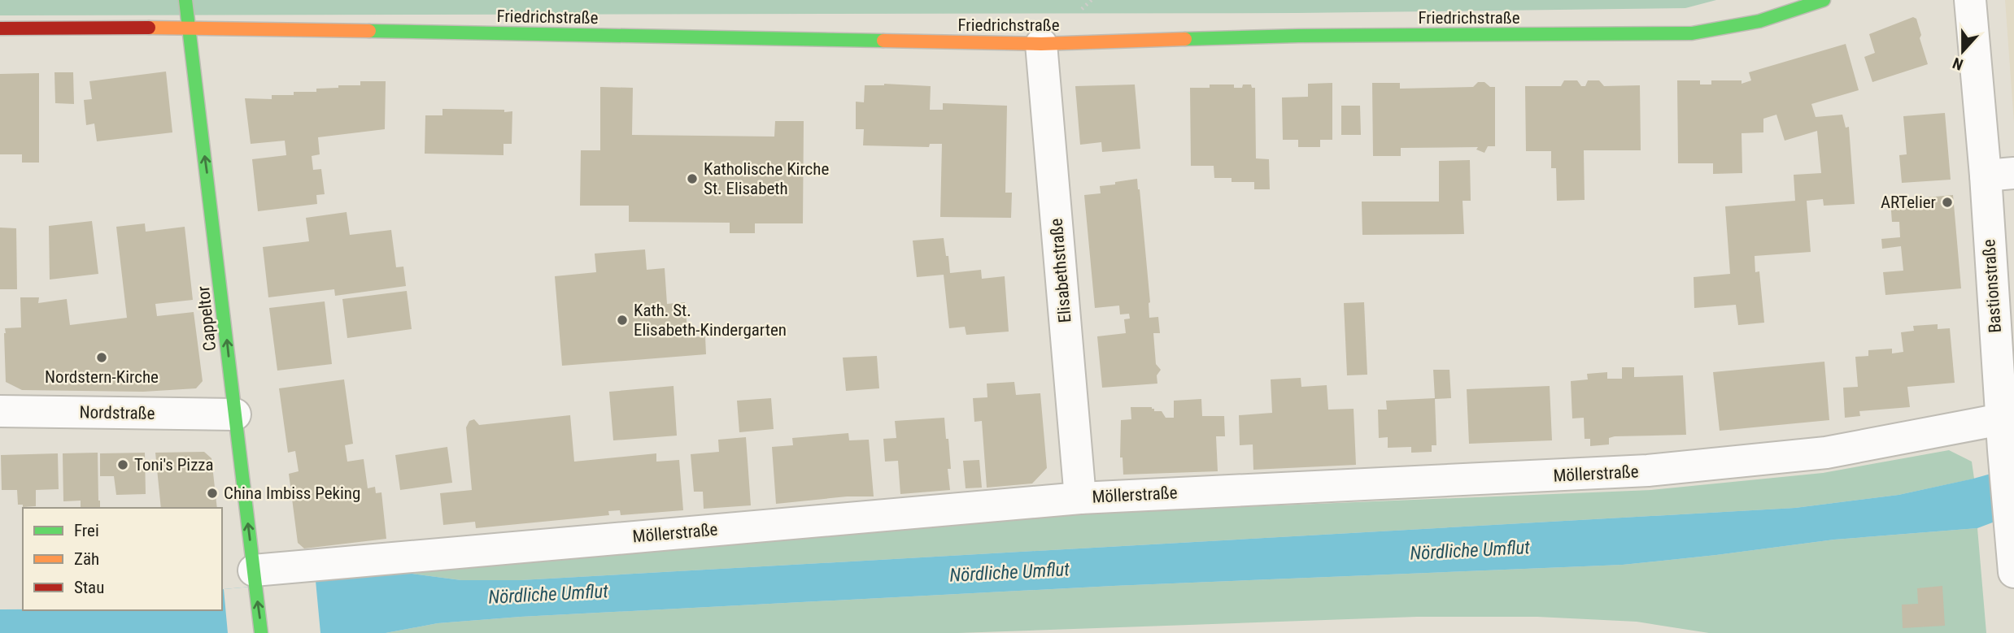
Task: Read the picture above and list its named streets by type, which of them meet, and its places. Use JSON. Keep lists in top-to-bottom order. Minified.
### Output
{"streets":{"street":["Friedrichstraße","Elisabethstraße","Bastionstraße","Cappeltor","Nordstraße","Möllerstraße"]},"crossings":[["Friedrichstraße","Elisabethstraße"],["Friedrichstraße","Cappeltor"],["Elisabethstraße","Möllerstraße"],["Bastionstraße","Möllerstraße"],["Cappeltor","Nordstraße"],["Cappeltor","Möllerstraße"]],"one_way":["Cappeltor"],"water":["Nördliche Umflut"],"places":["Katholische Kirche St. Elisabeth","ARTelier","Kath. St. Elisabeth-Kindergarten","Nordstern-Kirche","Toni's Pizza","China Imbiss Peking"],"legend":["Frei","Zäh","Stau"],"north":"bottom"}
